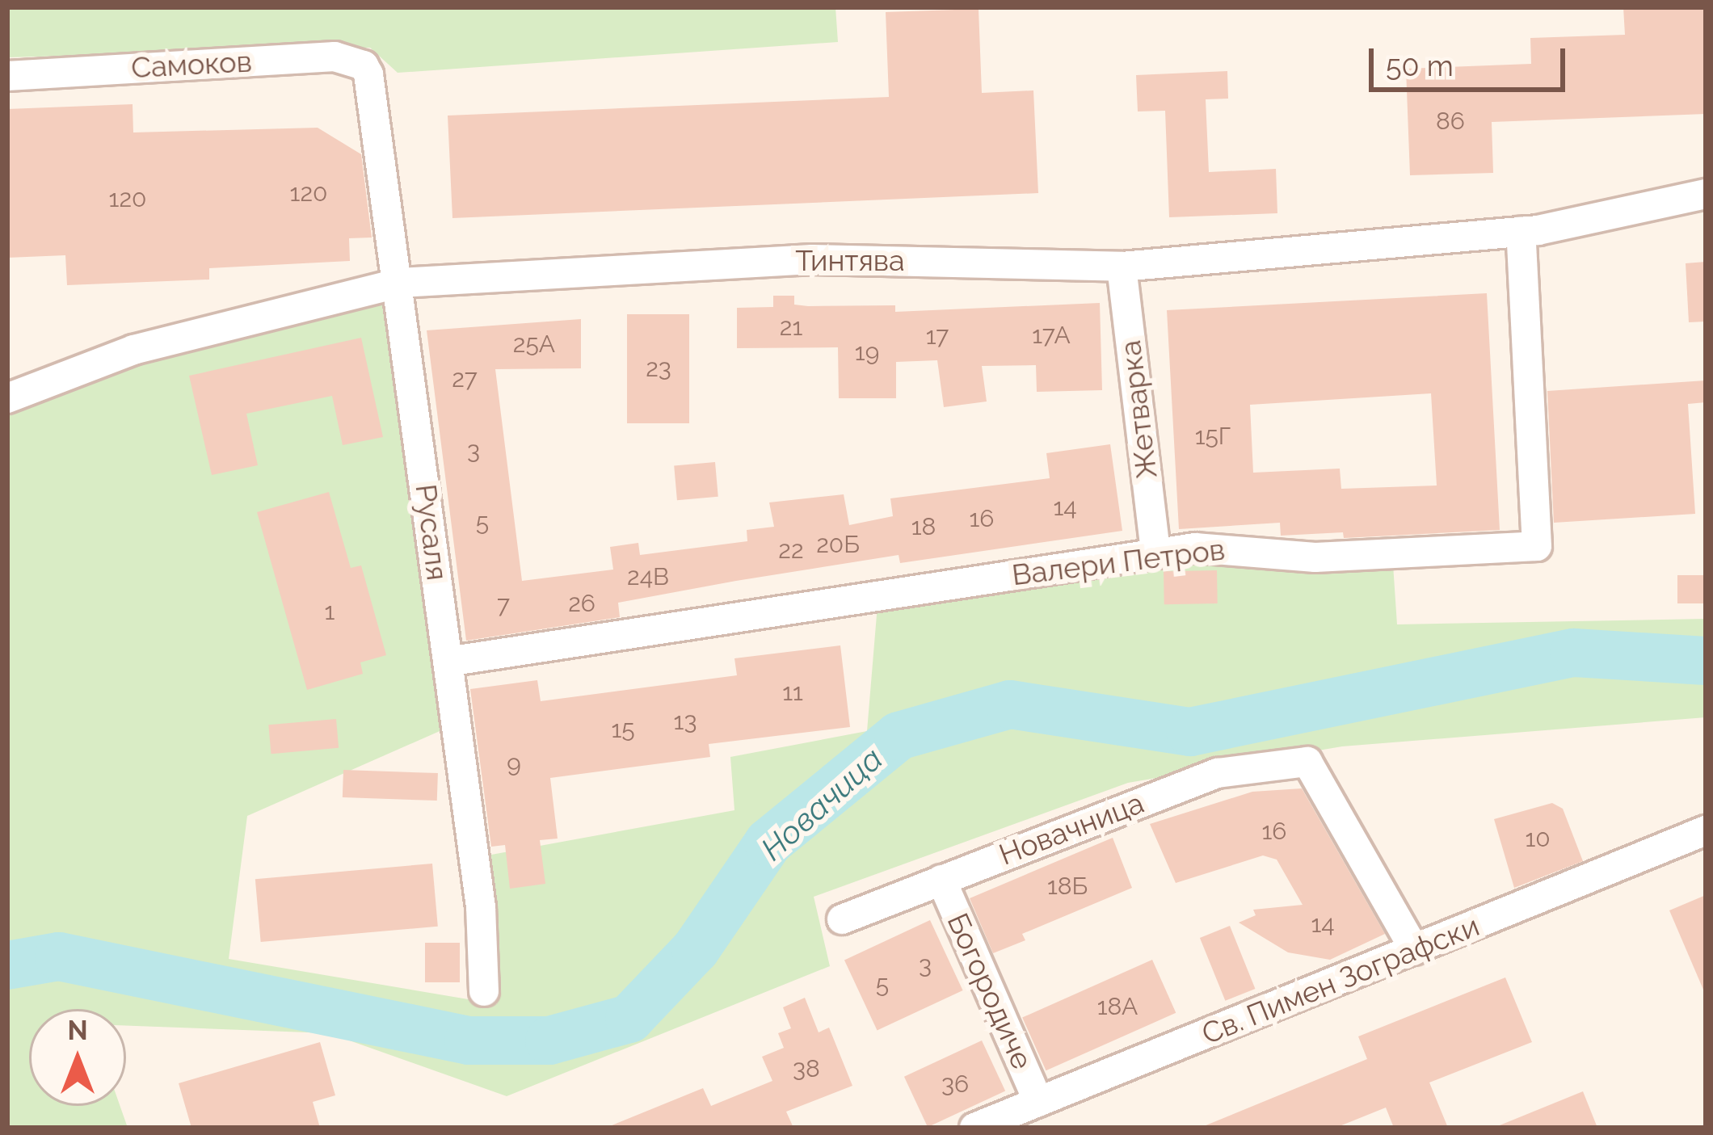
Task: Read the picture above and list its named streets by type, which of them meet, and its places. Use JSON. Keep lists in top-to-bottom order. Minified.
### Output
{"streets":{"street":["Самоков","Тинтява","Жетварка","Русаля","Валери Петров","Новачница","Св. Пимен Зографски","Богородиче"]},"crossings":[["Самоков","Русаля"],["Тинтява","Жетварка"],["Тинтява","Русаля"],["Тинтява","Валери Петров"],["Жетварка","Валери Петров"],["Русаля","Валери Петров"],["Новачница","Св. Пимен Зографски"],["Новачница","Богородиче"],["Св. Пимен Зографски","Богородиче"]],"water":["Новачица"],"house_numbers":["86","120","120","21","17А","17","25А","19","23","27","15Г","3","14","16","5","18","20Б","22","24В","26","7","1","11","13","15","9","16","10","18Б","14","3","5","18А","38","36"],"scale_bar":"50 m","north":"top"}
